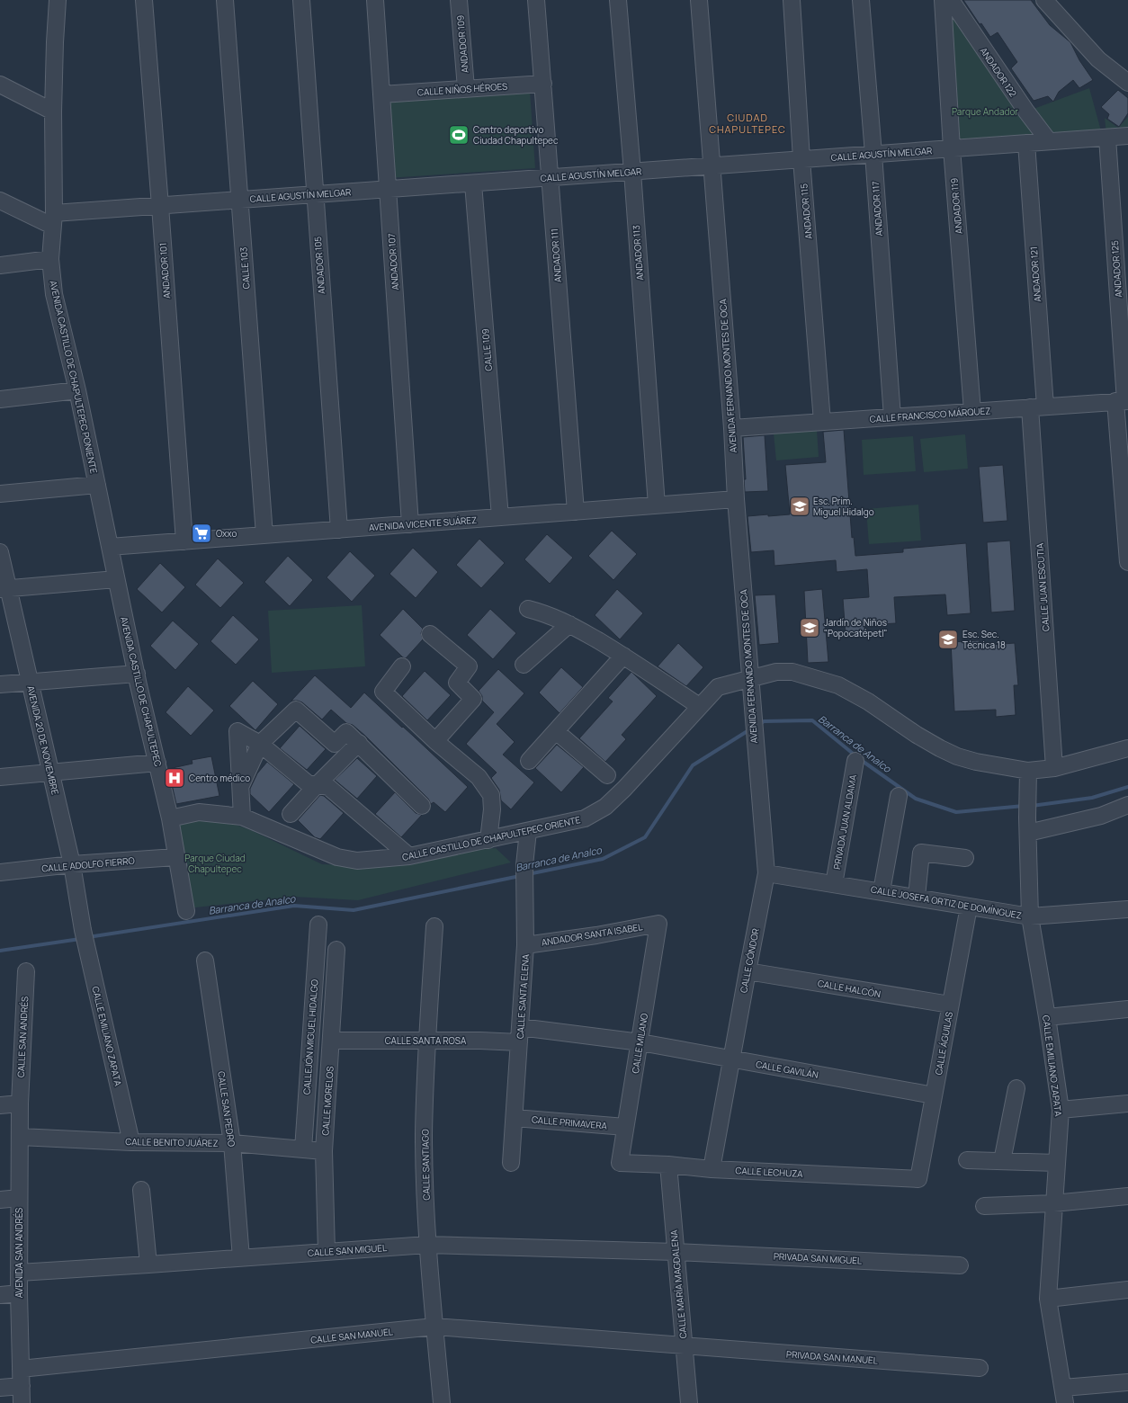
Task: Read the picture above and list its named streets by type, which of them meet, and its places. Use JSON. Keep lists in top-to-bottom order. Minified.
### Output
{"streets":{"street":["ANDADOR 109","ANDADOR 122","CALLE NIÑOS HÉROES","CALLE AGUSTÍN MELGAR","ANDADOR 119","ANDADOR 117","ANDADOR 115","ANDADOR 113","ANDADOR 111","ANDADOR 107","ANDADOR 105","CALLE 103","ANDADOR 125","ANDADOR 101","ANDADOR 121","CALLE 109","AVENIDA FERNANDO MONTES DE OCA","AVENIDA CASTILLO DE CHAPULTEPEC PONIENTE","CALLE FRANCISCO MÁRQUEZ","AVENIDA VICENTE SUÁREZ","CALLE JUAN ESCUTIA","AVENIDA CASTILLO DE CHAPULTEPEC","AVENIDA 20 DE NOVIEMBRE","PRIVADA JUAN ALDAMA","CALLE CASTILLO DE CHAPULTEPEC ORIENTE","CALLE ADOLFO FIERRO","CALLE JOSEFA ORTIZ DE DOMÍNGUEZ","ANDADOR SANTA ISABEL","CALLE CÓNDOR","CALLE HALCÓN","CALLE SANTA ELENA","CALLE EMILIANO ZAPATA","CALLE SAN ANDRÉS","CALLEJÓN MIGUEL HIDALGO","CALLE SANTA ROSA","CALLE MILANO","CALLE ÁGUILAS","CALLE GAVILÁN","CALLE MORELOS","CALLE SAN PEDRO","CALLE PRIMAVERA","CALLE BENITO JUÁREZ","CALLE SANTIAGO","CALLE LECHUZA","CALLE SAN MIGUEL","AVENIDA SAN ANDRÉS","PRIVADA SAN MIGUEL","CALLE MARÍA MAGDALENA","CALLE SAN MANUEL","PRIVADA SAN MANUEL"]},"crossings":[["ANDADOR 109","CALLE NIÑOS HÉROES"],["ANDADOR 122","CALLE AGUSTÍN MELGAR"],["CALLE NIÑOS HÉROES","ANDADOR 111"],["CALLE NIÑOS HÉROES","ANDADOR 107"],["CALLE AGUSTÍN MELGAR","ANDADOR 119"],["CALLE AGUSTÍN MELGAR","ANDADOR 117"],["CALLE AGUSTÍN MELGAR","ANDADOR 115"],["CALLE AGUSTÍN MELGAR","ANDADOR 113"],["CALLE AGUSTÍN MELGAR","ANDADOR 111"],["CALLE AGUSTÍN MELGAR","ANDADOR 107"],["CALLE AGUSTÍN MELGAR","ANDADOR 105"],["CALLE AGUSTÍN MELGAR","CALLE 103"],["CALLE AGUSTÍN MELGAR","ANDADOR 125"],["CALLE AGUSTÍN MELGAR","ANDADOR 101"],["CALLE AGUSTÍN MELGAR","ANDADOR 121"],["CALLE AGUSTÍN MELGAR","CALLE 109"],["CALLE AGUSTÍN MELGAR","AVENIDA FERNANDO MONTES DE OCA"],["CALLE AGUSTÍN MELGAR","AVENIDA CASTILLO DE CHAPULTEPEC PONIENTE"],["ANDADOR 119","CALLE FRANCISCO MÁRQUEZ"],["ANDADOR 117","CALLE FRANCISCO MÁRQUEZ"],["ANDADOR 115","CALLE FRANCISCO MÁRQUEZ"],["ANDADOR 113","AVENIDA VICENTE SUÁREZ"],["ANDADOR 111","AVENIDA VICENTE SUÁREZ"],["ANDADOR 107","AVENIDA VICENTE SUÁREZ"],["ANDADOR 105","AVENIDA VICENTE SUÁREZ"],["CALLE 103","AVENIDA VICENTE SUÁREZ"],["ANDADOR 125","CALLE FRANCISCO MÁRQUEZ"],["ANDADOR 101","AVENIDA VICENTE SUÁREZ"],["ANDADOR 121","CALLE FRANCISCO MÁRQUEZ"],["ANDADOR 121","CALLE JUAN ESCUTIA"],["CALLE 109","AVENIDA VICENTE SUÁREZ"],["AVENIDA FERNANDO MONTES DE OCA","CALLE FRANCISCO MÁRQUEZ"],["AVENIDA FERNANDO MONTES DE OCA","AVENIDA VICENTE SUÁREZ"],["AVENIDA FERNANDO MONTES DE OCA","CALLE CASTILLO DE CHAPULTEPEC ORIENTE"],["AVENIDA FERNANDO MONTES DE OCA","CALLE CÓNDOR"],["AVENIDA CASTILLO DE CHAPULTEPEC PONIENTE","AVENIDA VICENTE SUÁREZ"],["AVENIDA CASTILLO DE CHAPULTEPEC PONIENTE","AVENIDA CASTILLO DE CHAPULTEPEC"],["CALLE FRANCISCO MÁRQUEZ","CALLE JUAN ESCUTIA"],["CALLE JUAN ESCUTIA","CALLE CASTILLO DE CHAPULTEPEC ORIENTE"],["AVENIDA CASTILLO DE CHAPULTEPEC","CALLE CASTILLO DE CHAPULTEPEC ORIENTE"],["AVENIDA CASTILLO DE CHAPULTEPEC","CALLE ADOLFO FIERRO"],["AVENIDA 20 DE NOVIEMBRE","CALLE ADOLFO FIERRO"],["AVENIDA 20 DE NOVIEMBRE","CALLE EMILIANO ZAPATA"],["PRIVADA JUAN ALDAMA","CALLE JOSEFA ORTIZ DE DOMÍNGUEZ"],["CALLE CASTILLO DE CHAPULTEPEC ORIENTE","CALLE SANTA ELENA"],["CALLE CASTILLO DE CHAPULTEPEC ORIENTE","CALLE EMILIANO ZAPATA"],["CALLE JOSEFA ORTIZ DE DOMÍNGUEZ","CALLE CÓNDOR"],["CALLE JOSEFA ORTIZ DE DOMÍNGUEZ","CALLE EMILIANO ZAPATA"],["CALLE JOSEFA ORTIZ DE DOMÍNGUEZ","CALLE ÁGUILAS"],["ANDADOR SANTA ISABEL","CALLE SANTA ELENA"],["ANDADOR SANTA ISABEL","CALLE MILANO"],["CALLE CÓNDOR","CALLE HALCÓN"],["CALLE CÓNDOR","CALLE GAVILÁN"],["CALLE CÓNDOR","CALLE LECHUZA"],["CALLE HALCÓN","CALLE ÁGUILAS"],["CALLE SANTA ELENA","CALLE SANTA ROSA"],["CALLE SANTA ELENA","CALLE PRIMAVERA"],["CALLE EMILIANO ZAPATA","CALLE BENITO JUÁREZ"],["CALLE SAN ANDRÉS","AVENIDA SAN ANDRÉS"],["CALLEJÓN MIGUEL HIDALGO","CALLE BENITO JUÁREZ"],["CALLE SANTA ROSA","CALLE MILANO"],["CALLE SANTA ROSA","CALLE GAVILÁN"],["CALLE SANTA ROSA","CALLE MORELOS"],["CALLE SANTA ROSA","CALLE SANTIAGO"],["CALLE MILANO","CALLE GAVILÁN"],["CALLE MILANO","CALLE PRIMAVERA"],["CALLE MILANO","CALLE LECHUZA"],["CALLE ÁGUILAS","CALLE GAVILÁN"],["CALLE ÁGUILAS","CALLE LECHUZA"],["CALLE MORELOS","CALLE BENITO JUÁREZ"],["CALLE MORELOS","CALLE SAN MIGUEL"],["CALLE SAN PEDRO","CALLE BENITO JUÁREZ"],["CALLE SAN PEDRO","CALLE SAN MIGUEL"],["CALLE BENITO JUÁREZ","AVENIDA SAN ANDRÉS"],["CALLE SANTIAGO","CALLE SAN MIGUEL"],["CALLE SANTIAGO","CALLE SAN MANUEL"],["CALLE LECHUZA","CALLE MARÍA MAGDALENA"],["CALLE SAN MIGUEL","AVENIDA SAN ANDRÉS"],["CALLE SAN MIGUEL","PRIVADA SAN MIGUEL"],["CALLE SAN MIGUEL","CALLE MARÍA MAGDALENA"],["AVENIDA SAN ANDRÉS","CALLE SAN MANUEL"],["PRIVADA SAN MIGUEL","CALLE MARÍA MAGDALENA"],["CALLE MARÍA MAGDALENA","CALLE SAN MANUEL"],["CALLE MARÍA MAGDALENA","PRIVADA SAN MANUEL"],["CALLE SAN MANUEL","PRIVADA SAN MANUEL"]],"districts":["CIUDAD CHAPULTEPEC"],"water":["Barranca de Analco"],"parks":["Parque Andador","Parque Ciudad Chapultepec"],"places":{"sports":["Centro deportivo Ciudad Chapultepec"],"school or university":["Esc. Prim. Miguel Hidalgo","Jardín de Niños \"Popocatépetl\"","Esc. Sec. Técnica 18"],"supermarket":["Oxxo"],"hospital":["Centro médico"]}}
